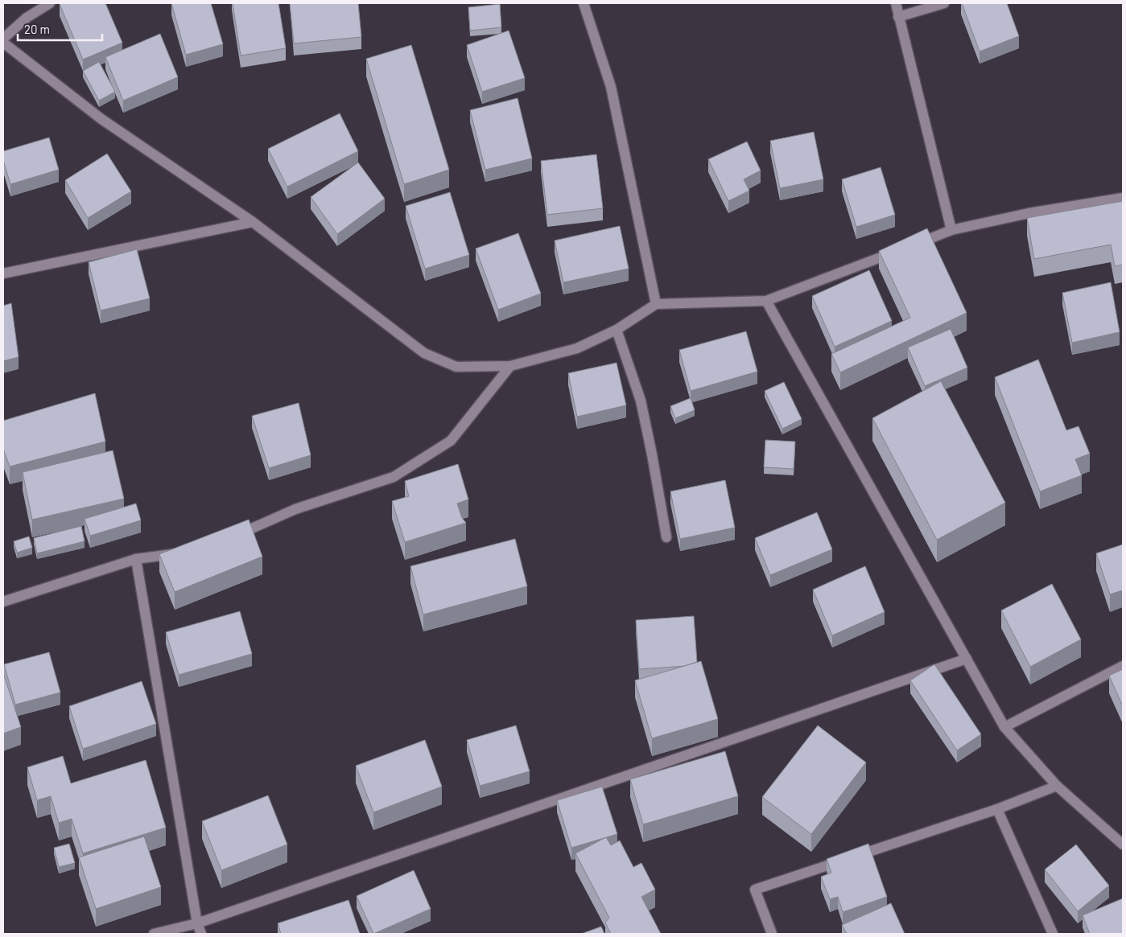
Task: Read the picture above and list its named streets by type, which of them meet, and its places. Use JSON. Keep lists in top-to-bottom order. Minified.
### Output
{"scale_bar":"20 m"}
